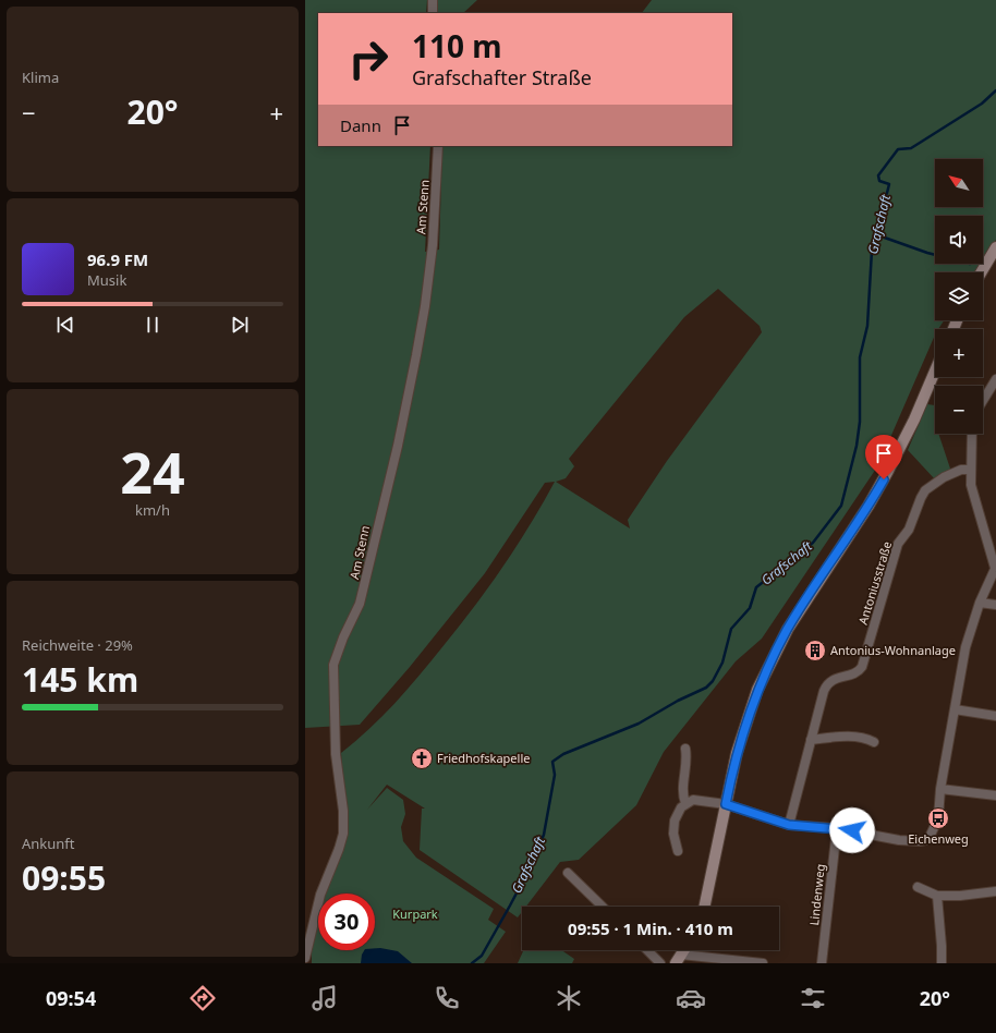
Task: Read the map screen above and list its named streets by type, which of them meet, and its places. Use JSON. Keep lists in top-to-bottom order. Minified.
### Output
{"streets":{"street":["Am Stenn","Antoniusstraße","Lindenweg"]},"water":["Grafschaft"],"parks":["Kurpark"],"places":{"building":["Antonius-Wohnanlage"],"church":["Friedhofskapelle"],"bus stop":["Eichenweg"]},"north":"top left","page":{"tile":["Klima",["24","km/h"],["Reichweite · 29%","145 km"],["Ankunft","09:55"]],"turn":["110 m","Grafschafter Straße"],"heat":["−","20°","+"],"then":"Dann","map_buttons":["+","−"],"song":["96.9 FM","Musik"],"limit":"30","trip":"09:55 · 1 Min. · 410 m","tabs":["09:54","20°"]}}
